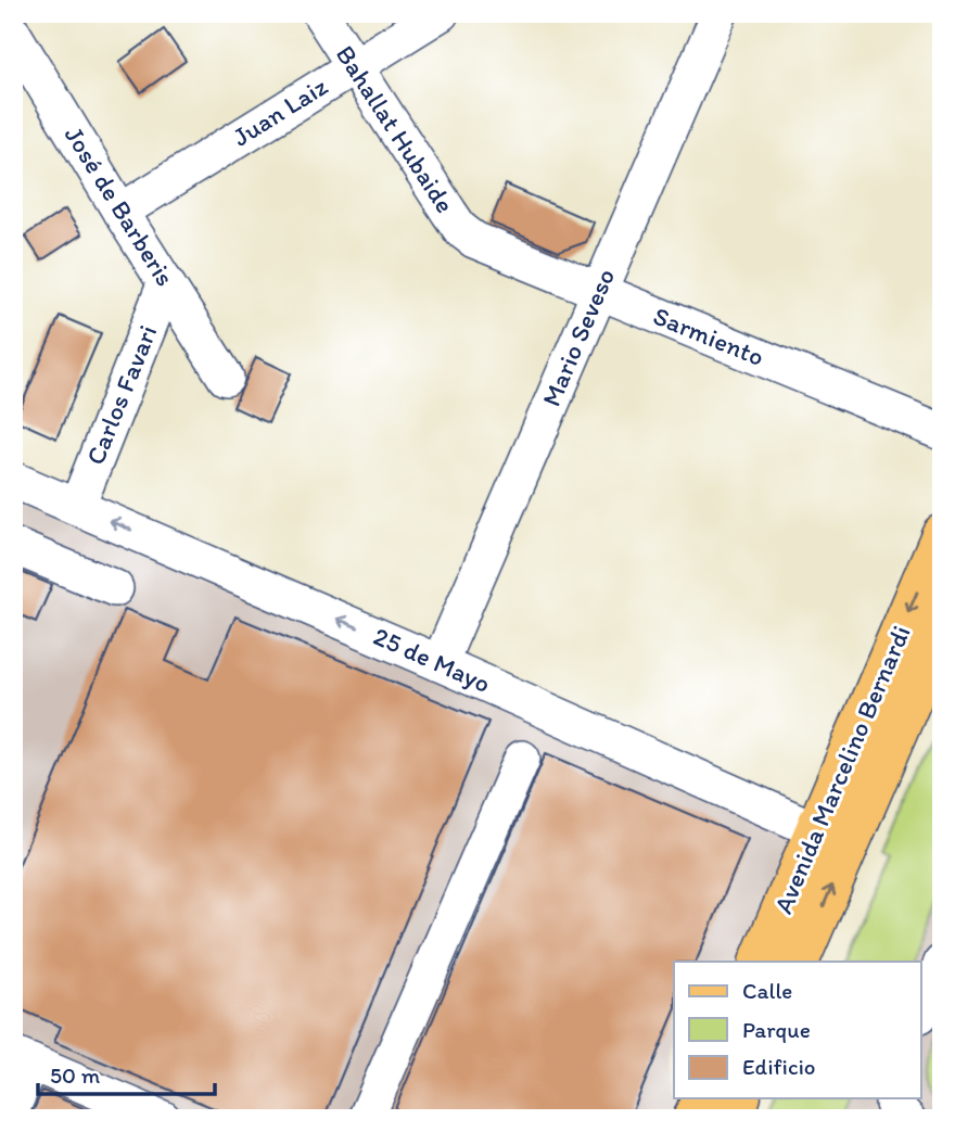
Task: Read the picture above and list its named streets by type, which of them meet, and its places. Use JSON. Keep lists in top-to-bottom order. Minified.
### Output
{"streets":{"main road":["Avenida Marcelino Bernardi"],"street":["Juan Laiz","Bahallat Hubaide","José de Barberis","Sarmiento","Mario Seveso","Carlos Favari","25 de Mayo"]},"crossings":[["Juan Laiz","Bahallat Hubaide"],["Juan Laiz","José de Barberis"],["Bahallat Hubaide","Sarmiento"],["José de Barberis","Carlos Favari"],["Sarmiento","Mario Seveso"],["Mario Seveso","25 de Mayo"],["Carlos Favari","25 de Mayo"],["25 de Mayo","Avenida Marcelino Bernardi"]],"one_way":["25 de Mayo"],"legend":["Calle","Parque","Edificio"],"scale_bar":"50 m"}
